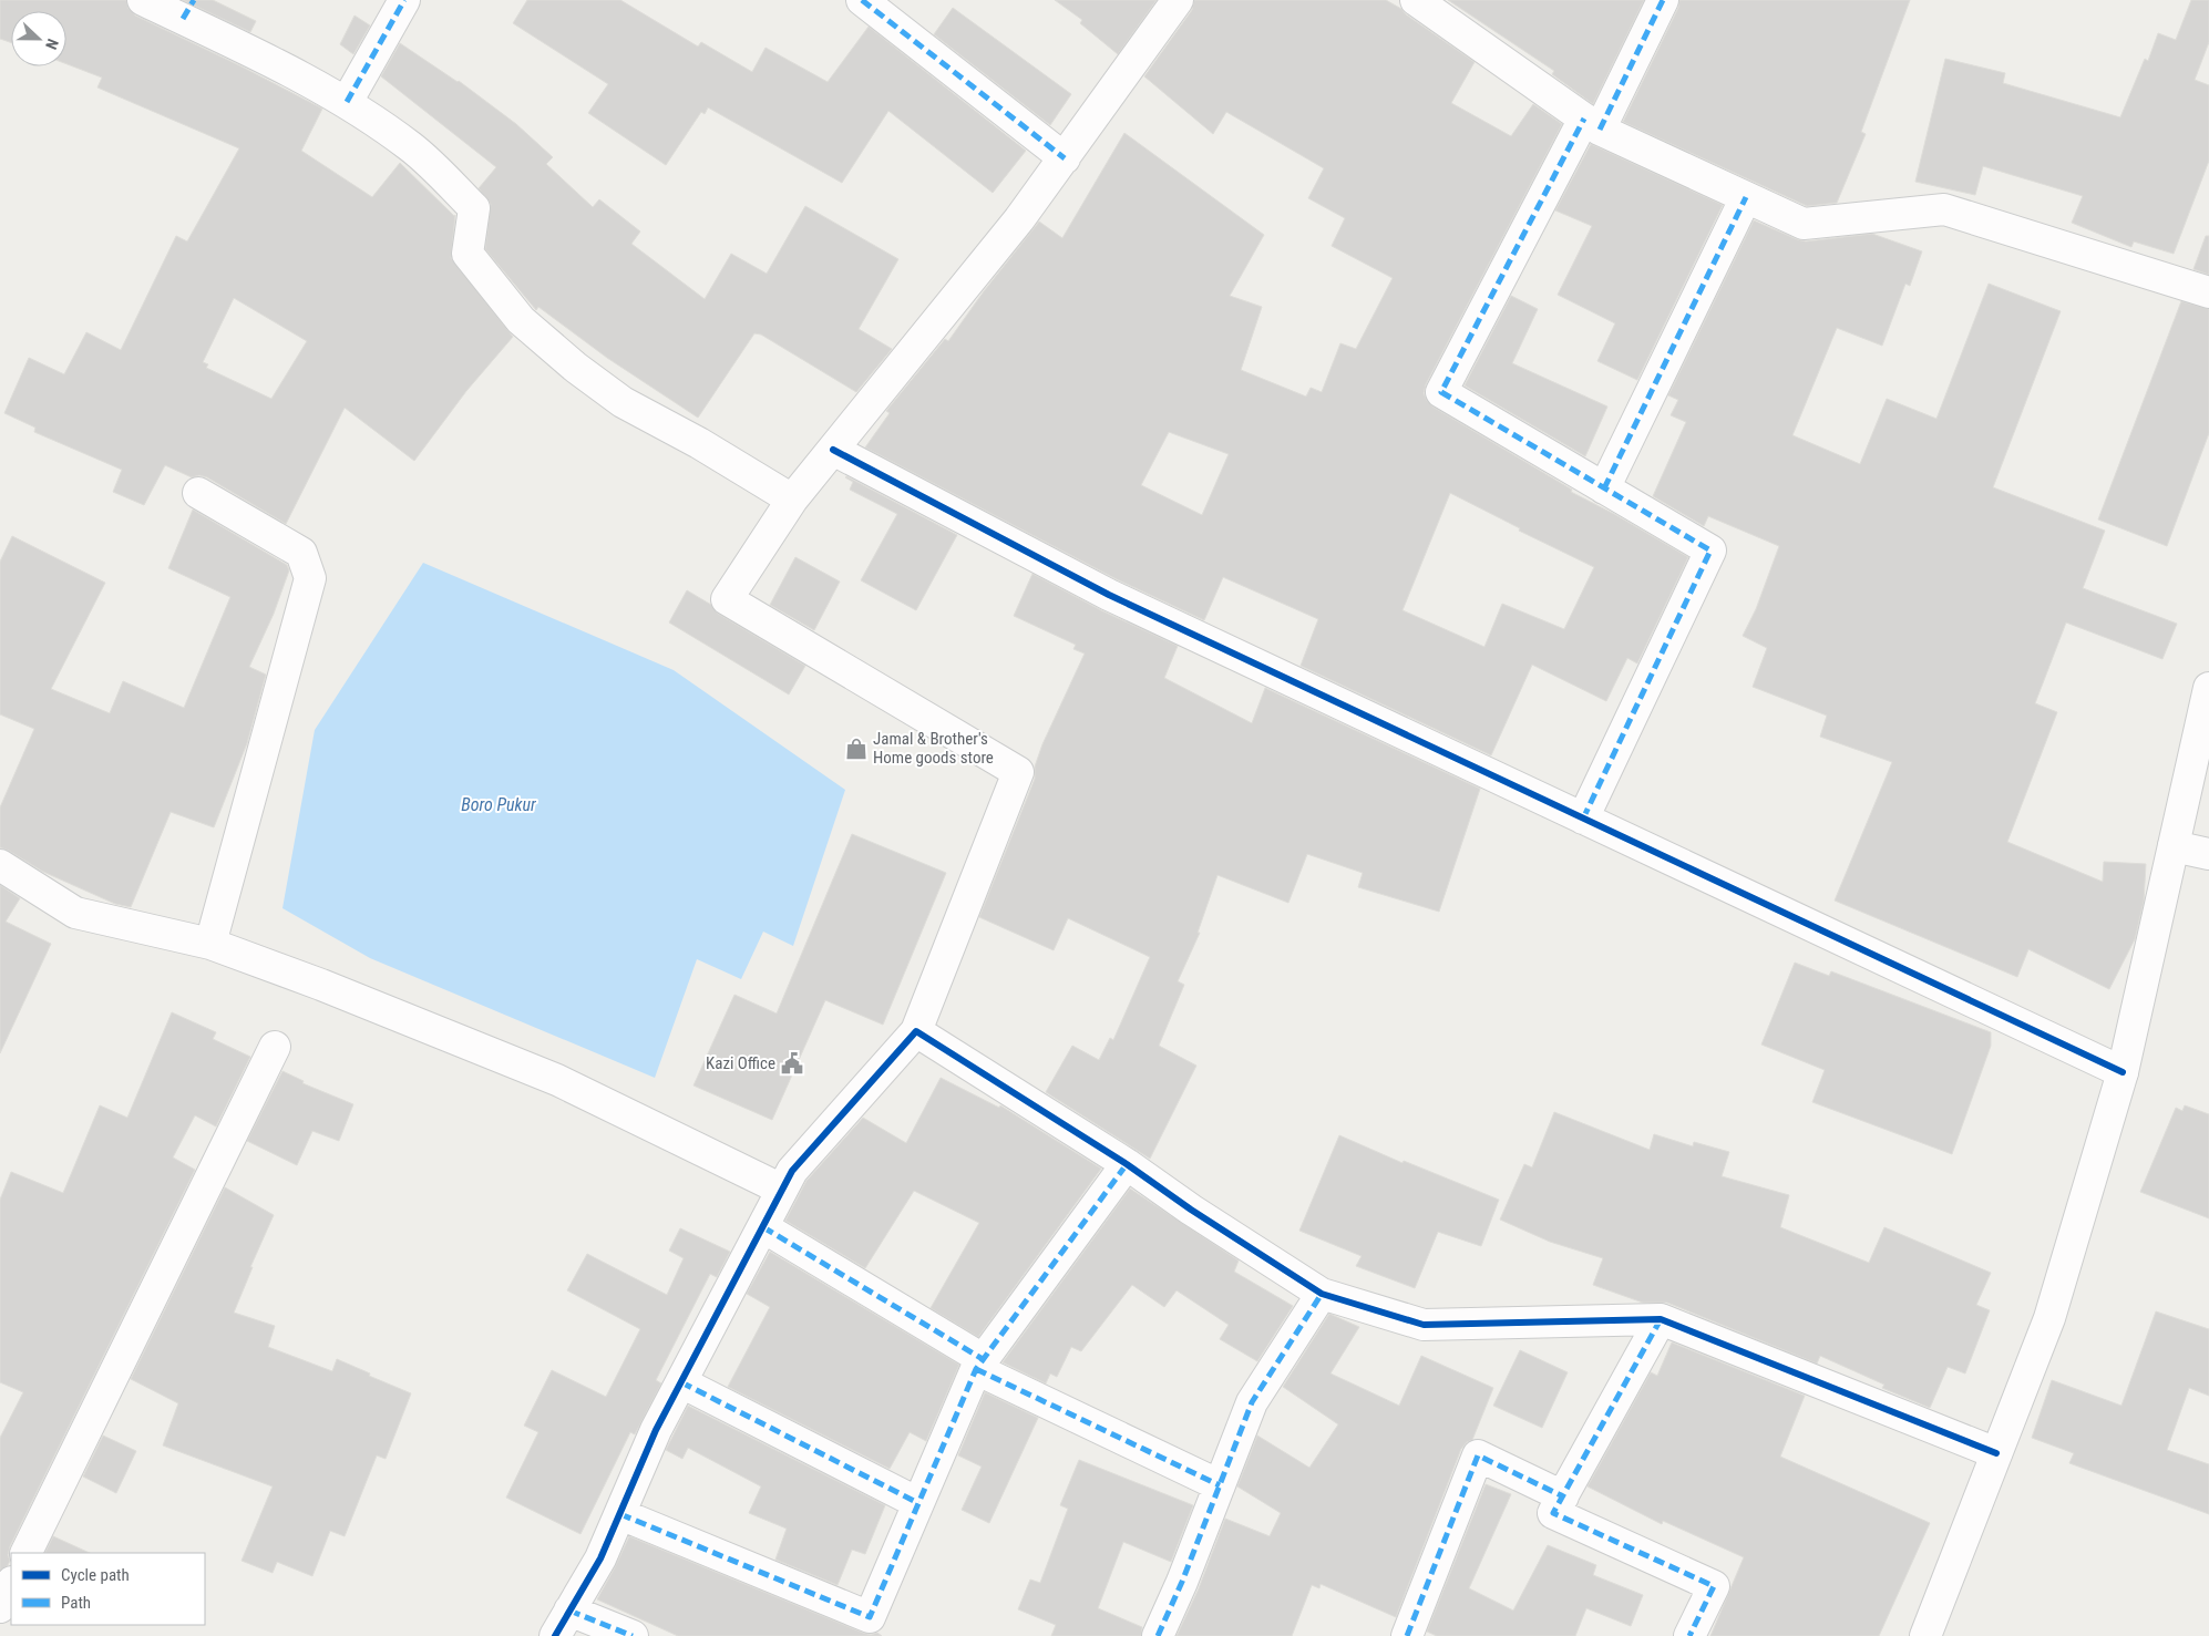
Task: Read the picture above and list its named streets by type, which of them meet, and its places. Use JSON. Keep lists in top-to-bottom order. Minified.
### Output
{"water":["Boro Pukur"],"places":{"shop":["Jamal & Brother's Home goods store"],"public building":["Kazi Office"]},"legend":["Cycle path","Path"],"north":"right"}
